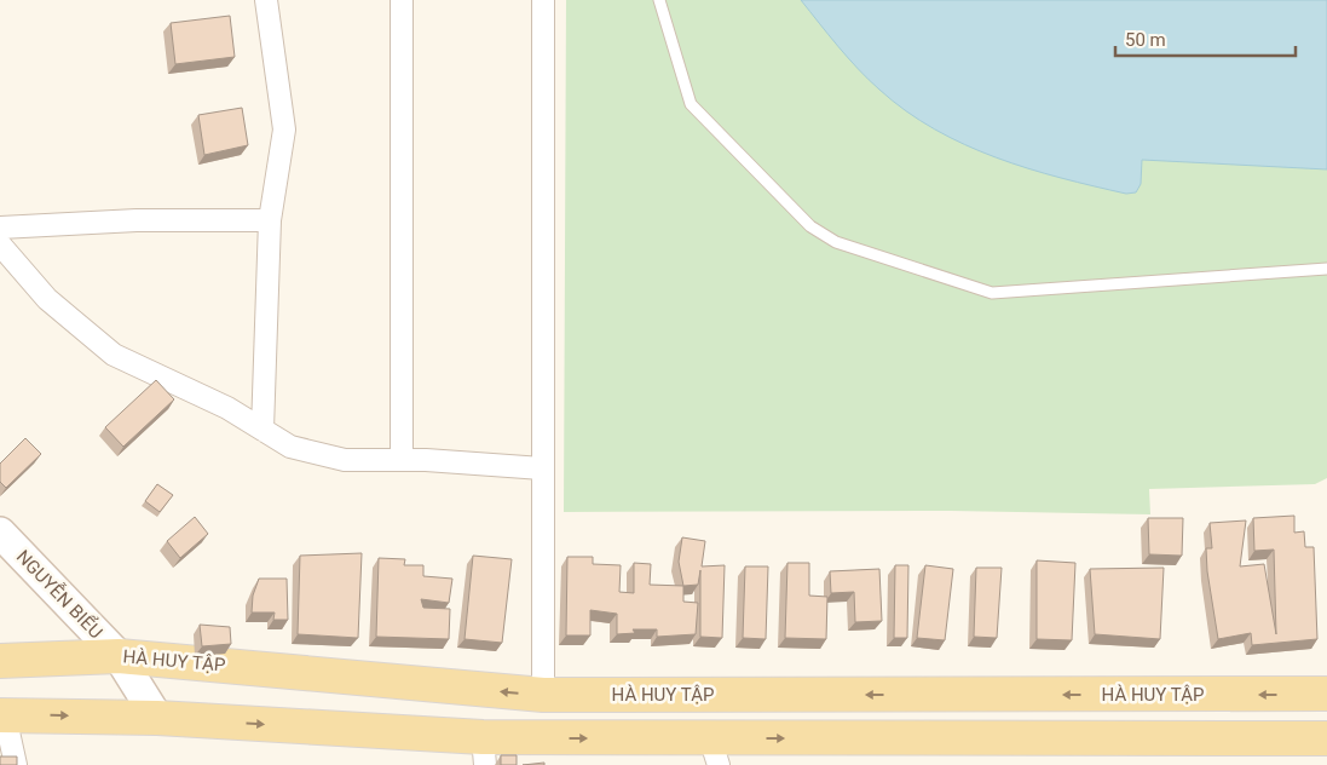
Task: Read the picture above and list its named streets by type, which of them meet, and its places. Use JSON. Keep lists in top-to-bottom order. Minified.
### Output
{"streets":{"main road":["HÀ HUY TẬP"],"street":["NGUYỄN BIỂU"]},"crossings":[["NGUYỄN BIỂU","HÀ HUY TẬP"]],"scale_bar":"50 m"}
